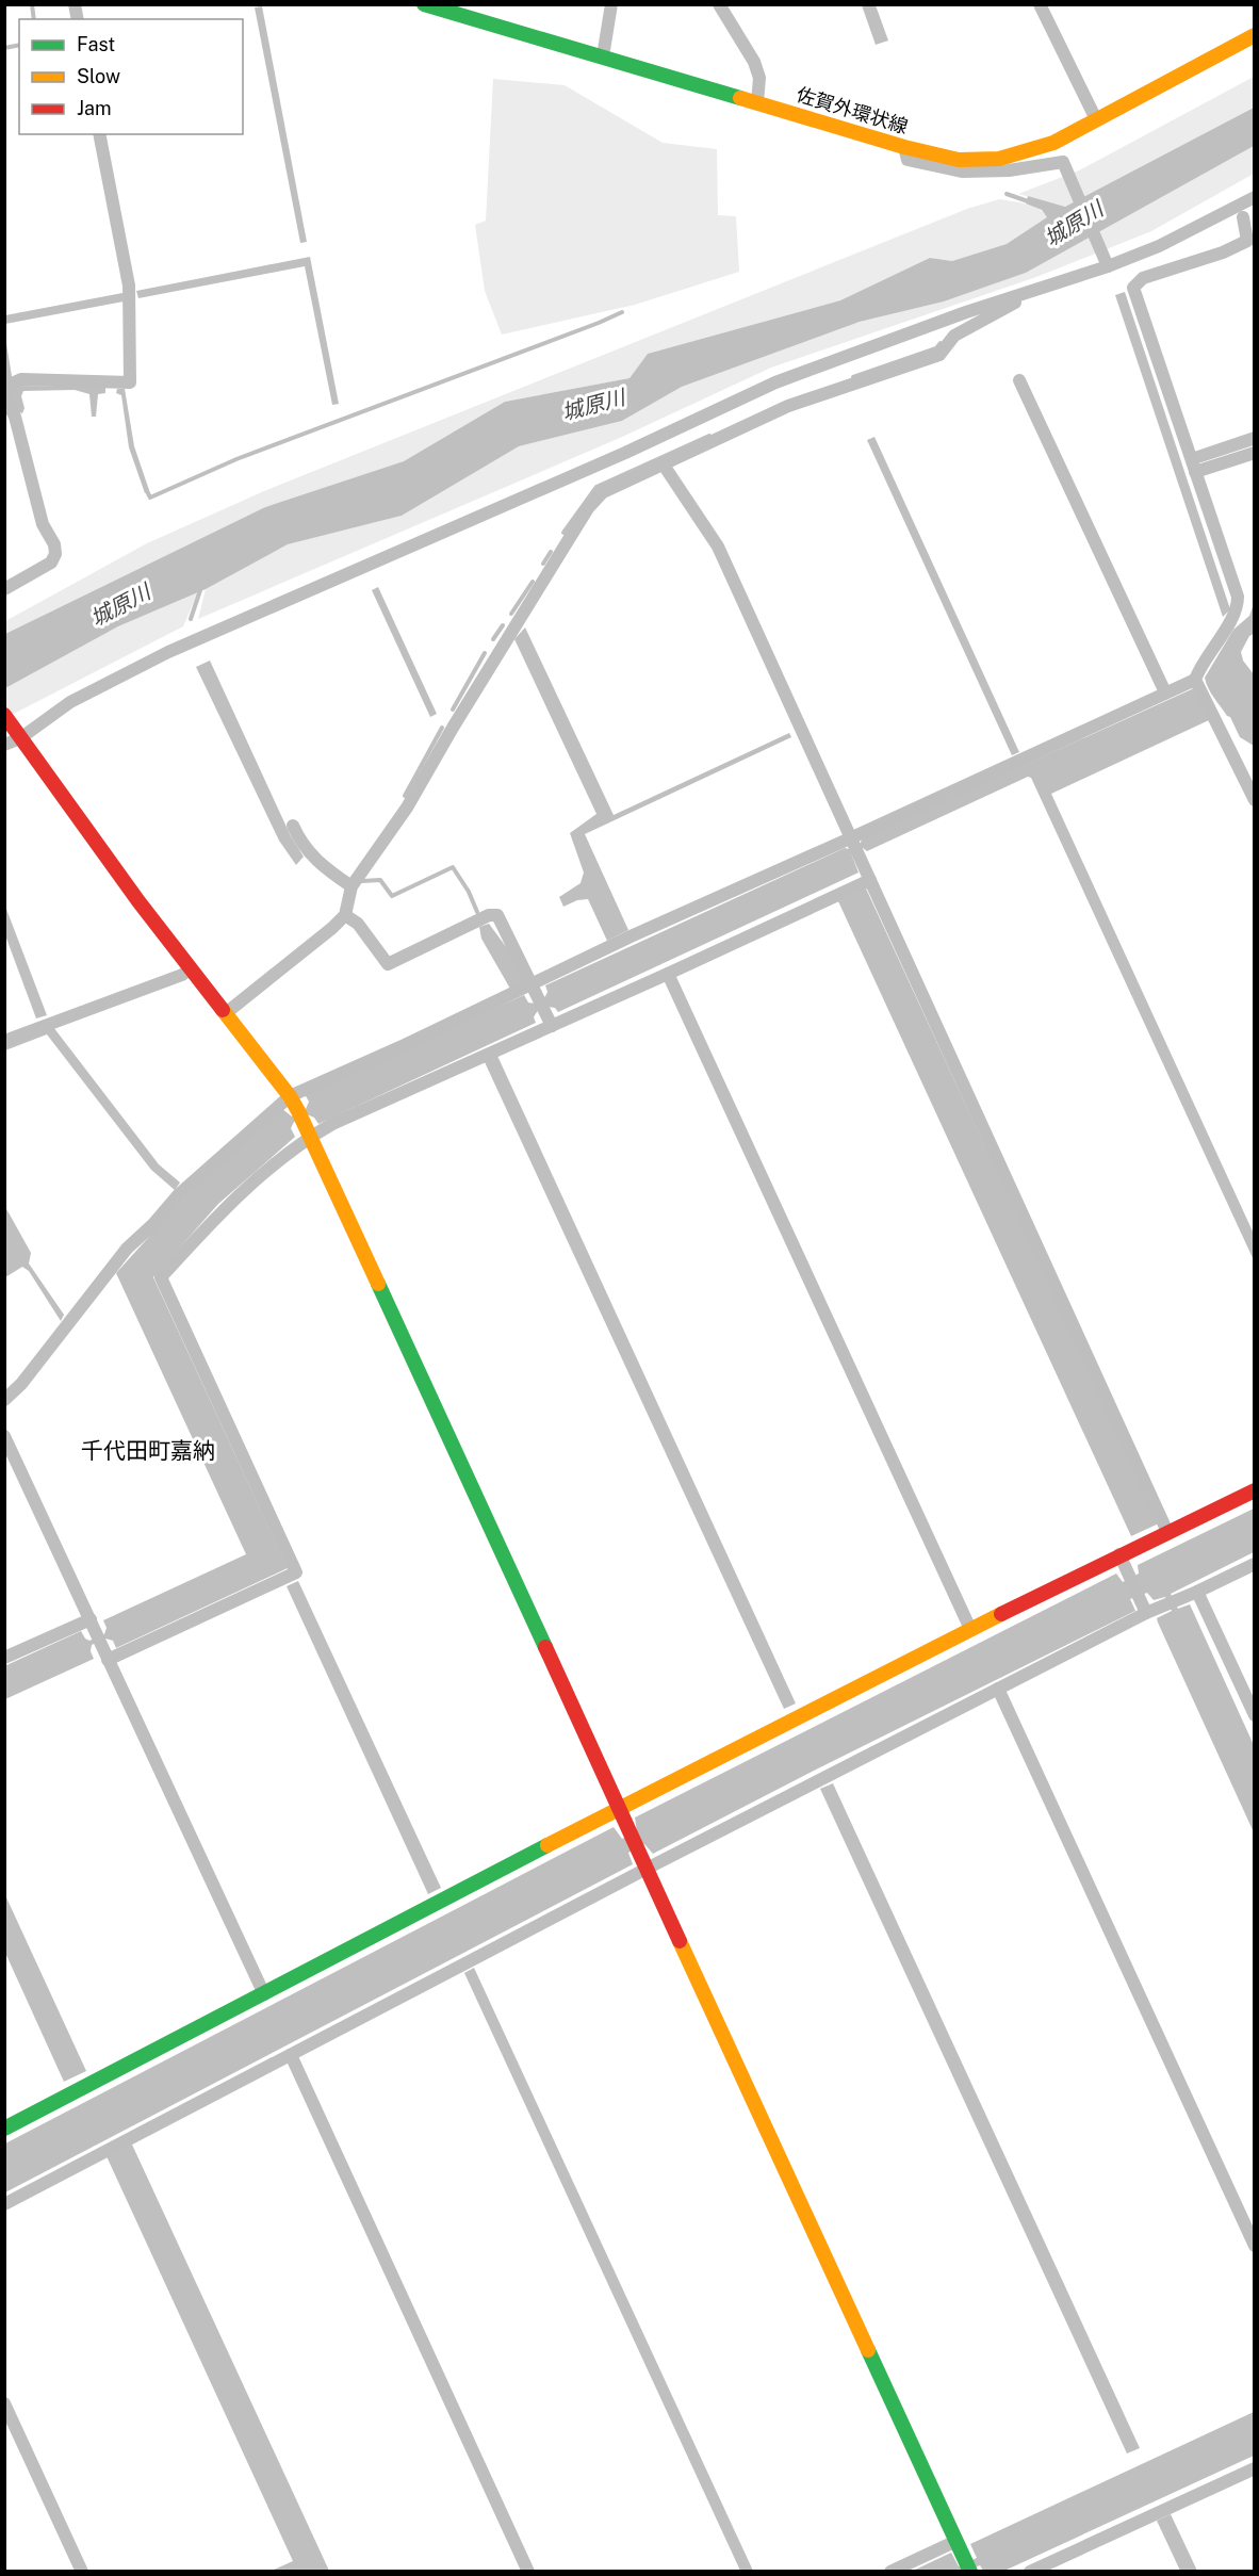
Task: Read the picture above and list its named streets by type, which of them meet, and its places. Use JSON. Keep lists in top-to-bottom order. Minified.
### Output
{"streets":{"street":["佐賀外環状線"]},"districts":["千代田町嘉納"],"water":["城原川"],"legend":["Fast","Slow","Jam"]}
